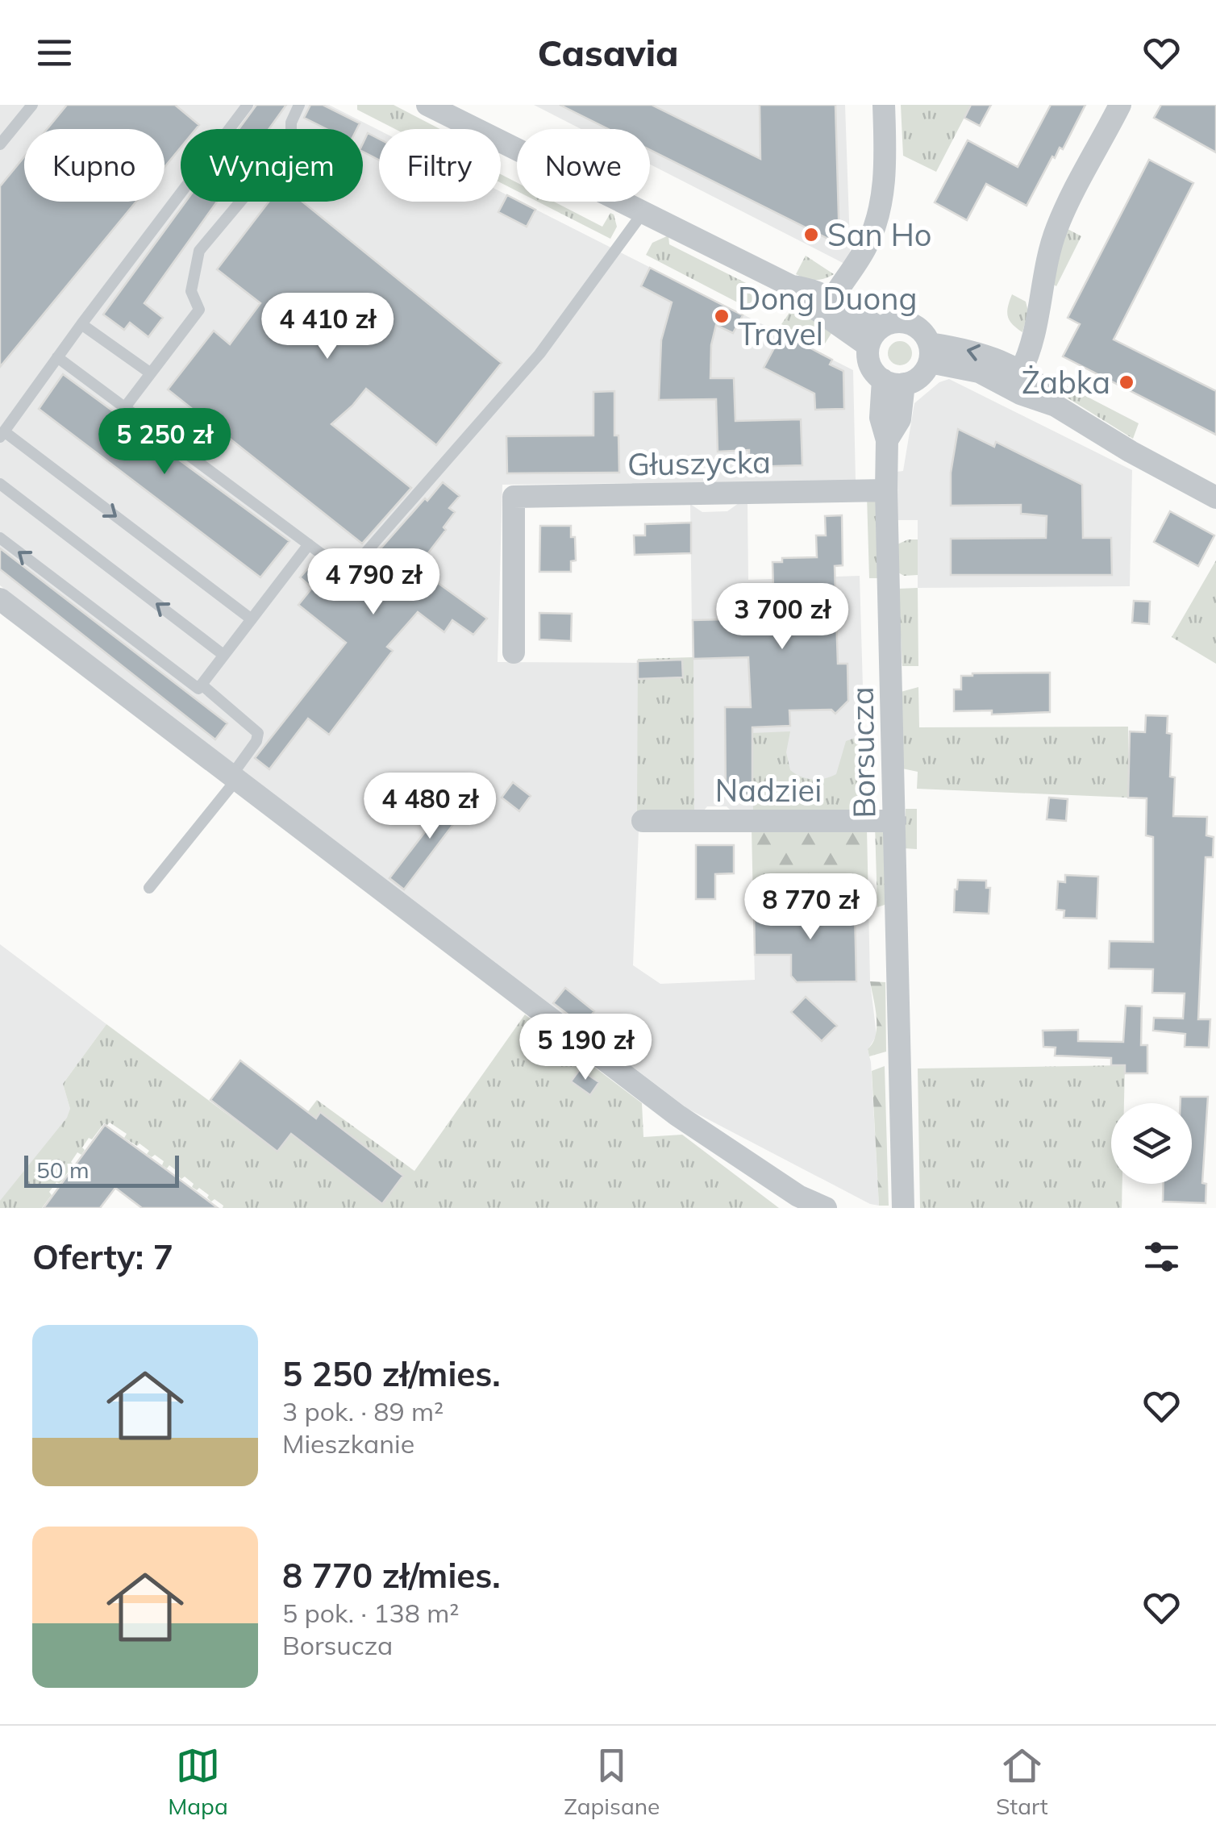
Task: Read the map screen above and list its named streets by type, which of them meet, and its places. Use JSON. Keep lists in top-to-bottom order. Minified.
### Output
{"streets":{"street":["Głuszycka","Borsucza","Nadziei"]},"crossings":[["Głuszycka","Borsucza"],["Borsucza","Nadziei"]],"places":["San Ho","Dong Duong Travel","Żabka"],"scale_bar":"50 m","page":{"header":"Casavia","chip":["Kupno","Wynajem","Filtry","Nowe"],"price":["4 410 zł","5 250 zł","4 790 zł","3 700 zł","4 480 zł","8 770 zł","5 190 zł"],"scale":"50 m","heading":"Oferty: 7","list":[{"name":"5 250 zł/mies.","note":"3 pok. · 89 m² · Mieszkanie"},{"name":"8 770 zł/mies.","note":"5 pok. · 138 m² · Borsucza"}],"tabs":["Mapa","Zapisane","Start"]}}
